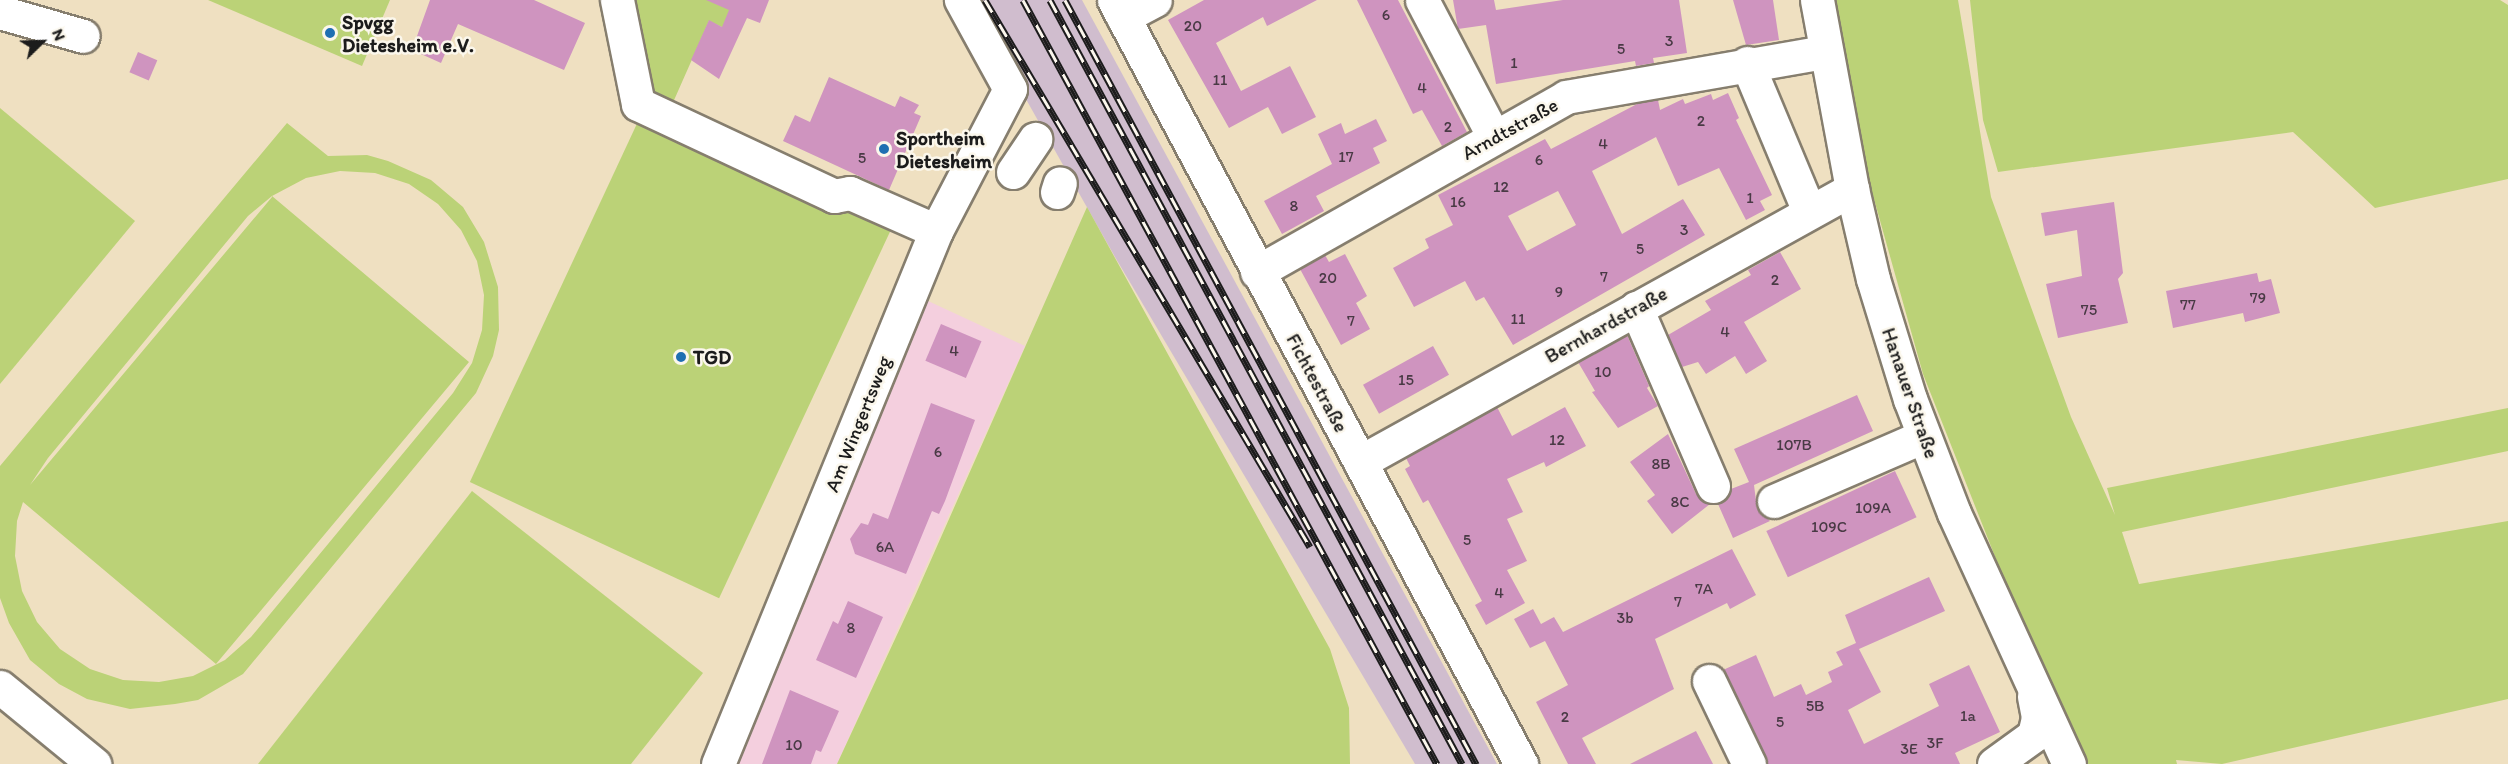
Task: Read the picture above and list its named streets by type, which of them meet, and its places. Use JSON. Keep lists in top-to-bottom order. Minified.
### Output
{"streets":{"street":["Arndtstraße","Bernhardstraße","Fichtestraße","Hanauer Straße","Am Wingertsweg"]},"crossings":[["Arndtstraße","Fichtestraße"],["Arndtstraße","Hanauer Straße"],["Bernhardstraße","Fichtestraße"],["Bernhardstraße","Hanauer Straße"]],"places":["Spvgg Dietesheim e.V.","Sportheim Dietesheim","TGD"],"house_numbers":["6","20","3","5","1","11","4","2","2","4","17","5","6","12","1","16","8","3","5","7","20","2","9","79","77","75","11","7","4","4","10","15","12","107B","6","8B","8C","109A","109C","5","6A","7A","4","7","3b","8","5B","1a","2","5","3F","10","3E"],"north":"top right"}
